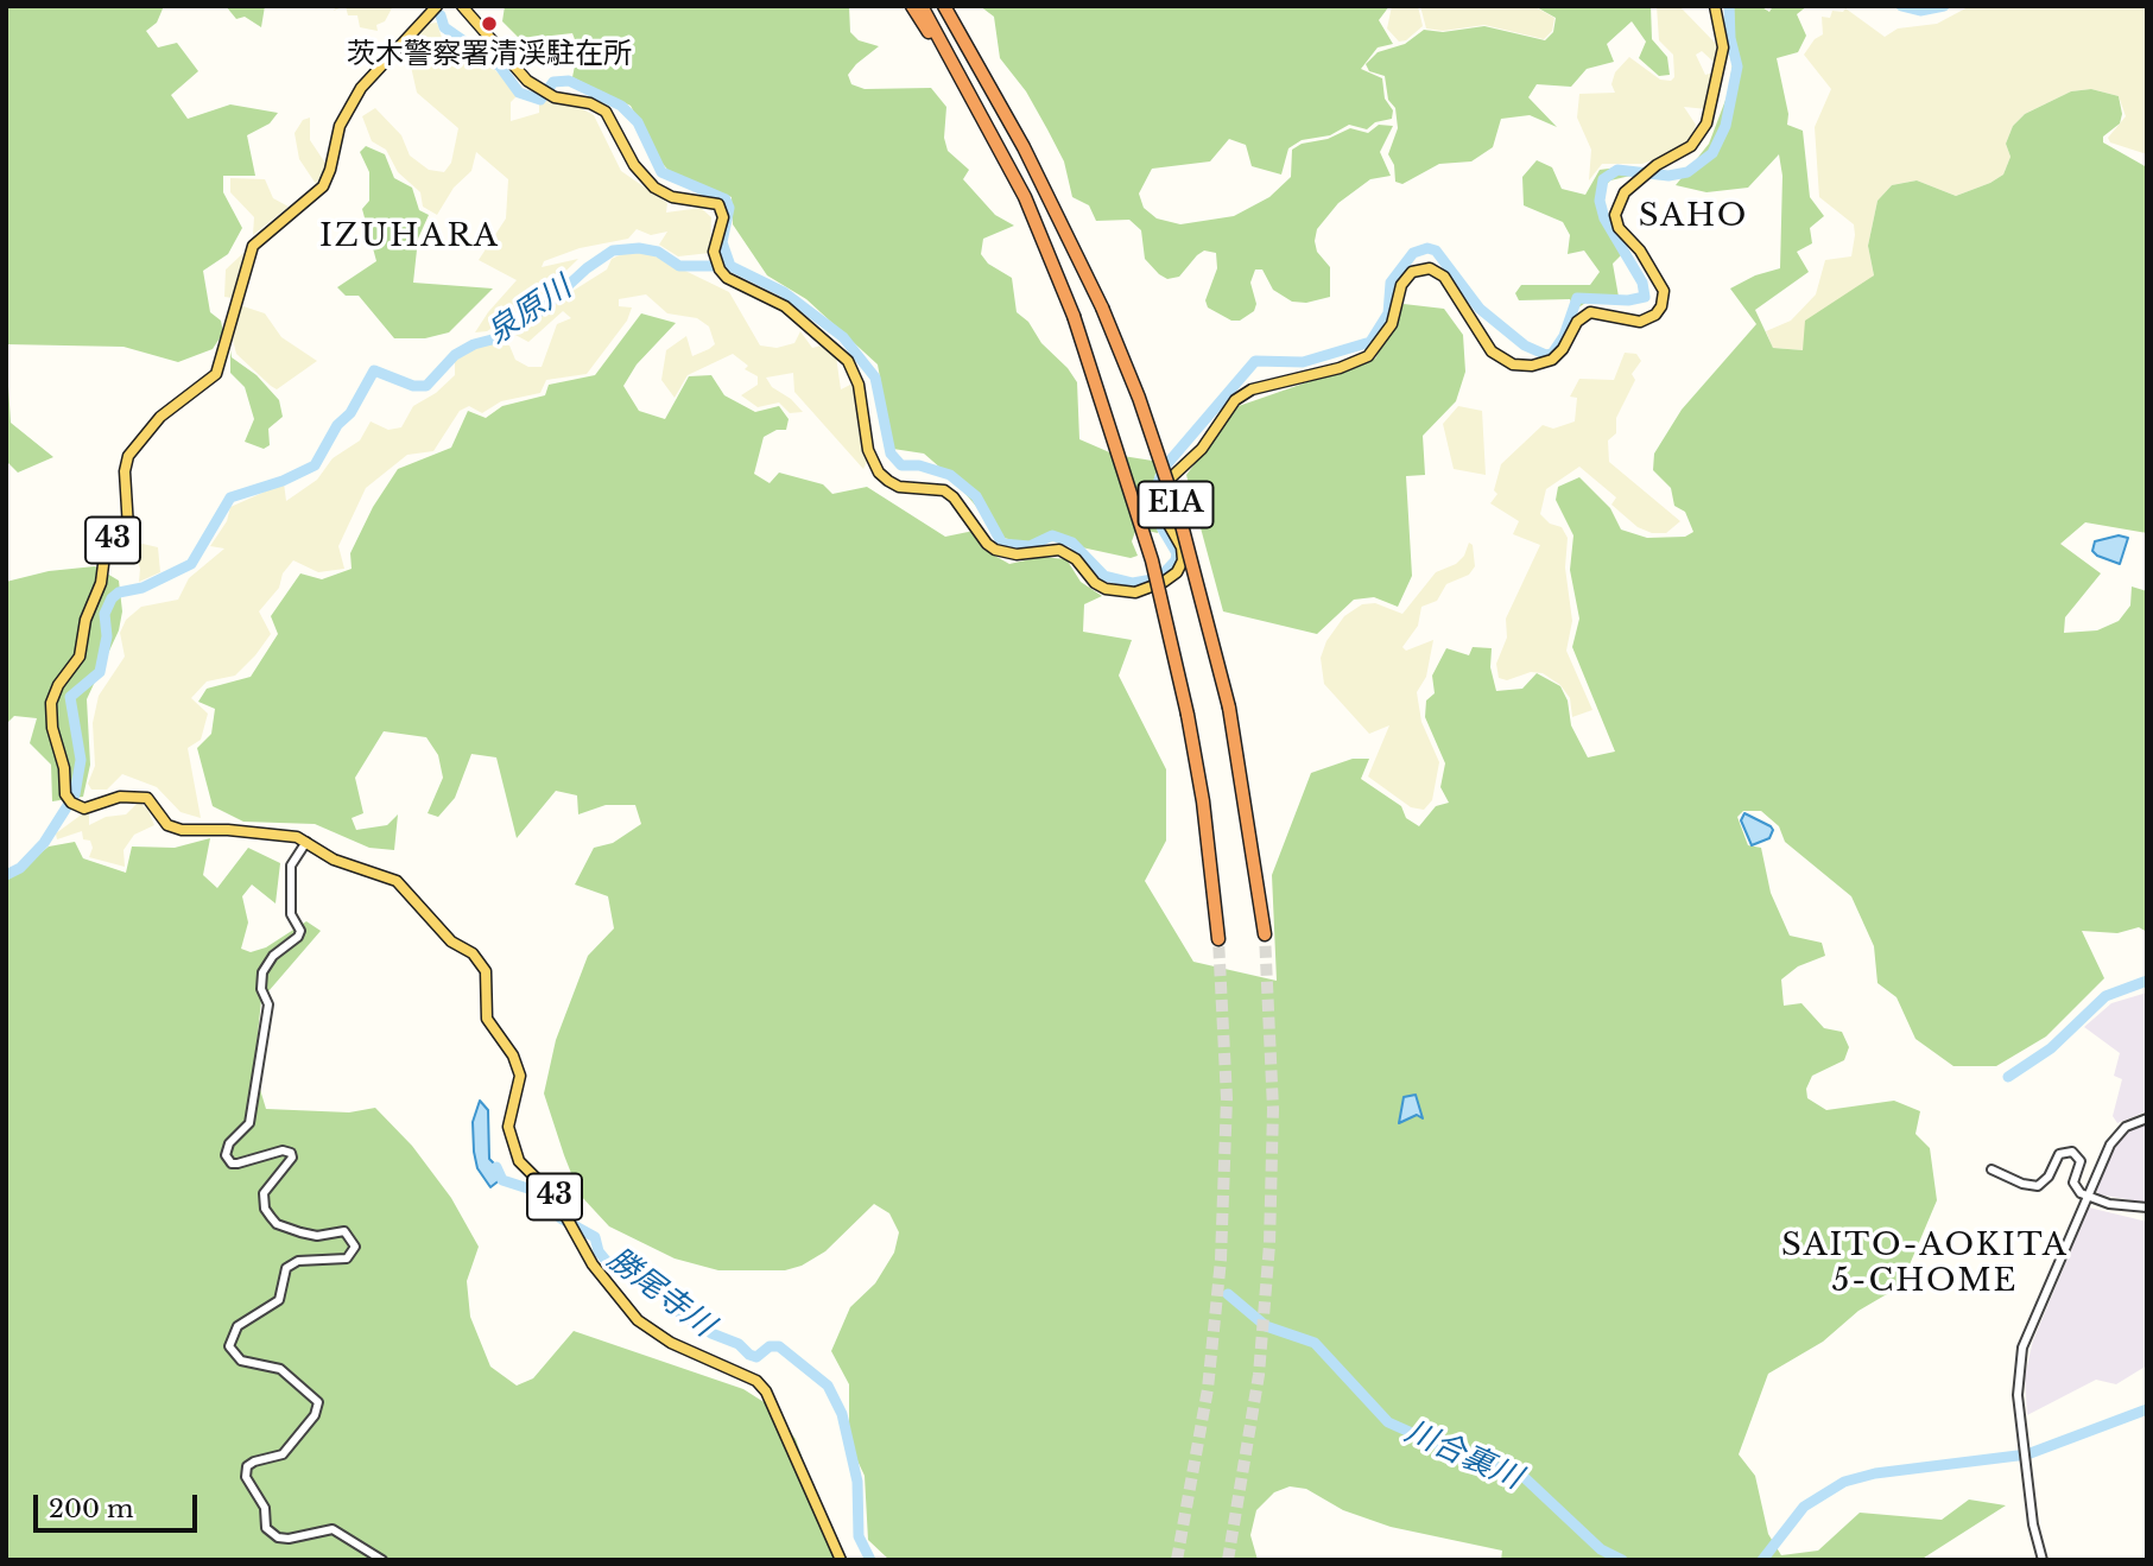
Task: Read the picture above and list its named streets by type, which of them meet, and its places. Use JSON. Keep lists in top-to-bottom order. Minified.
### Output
{"streets":{"highway":["E1A"],"main road":["43"]},"districts":["SAHO","IZUHARA","SAITO-AOKITA 5-CHOME"],"water":["泉原川","勝尾寺川","川合裏川"],"places":["茨木警察署清渓駐在所"],"scale_bar":"200 m"}
